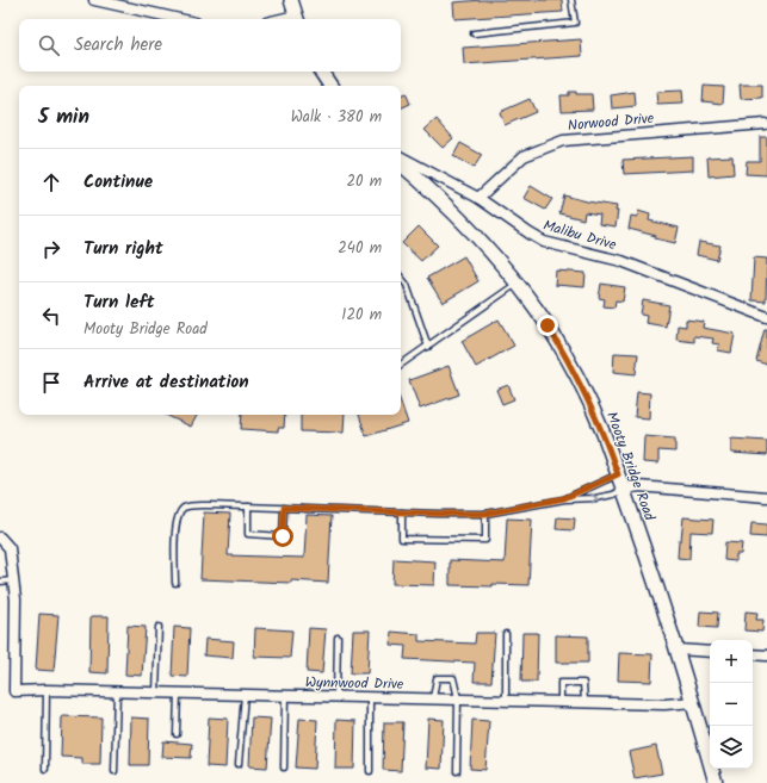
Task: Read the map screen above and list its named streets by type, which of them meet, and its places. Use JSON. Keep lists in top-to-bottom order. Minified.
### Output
{"streets":{"main road":["Mooty Bridge Road"],"street":["Norwood Drive","Malibu Drive","Wynnwood Drive"]},"crossings":[["Norwood Drive","Malibu Drive"],["Mooty Bridge Road","Wynnwood Drive"]],"page":{"search":"Search here","heading":["5 min","Walk · 380 m"],"list":[["Continue","20 m"],["Turn right","240 m"],["Turn left","Mooty Bridge Road","120 m"],"Arrive at destination"],"map_buttons":["+","−"]}}
